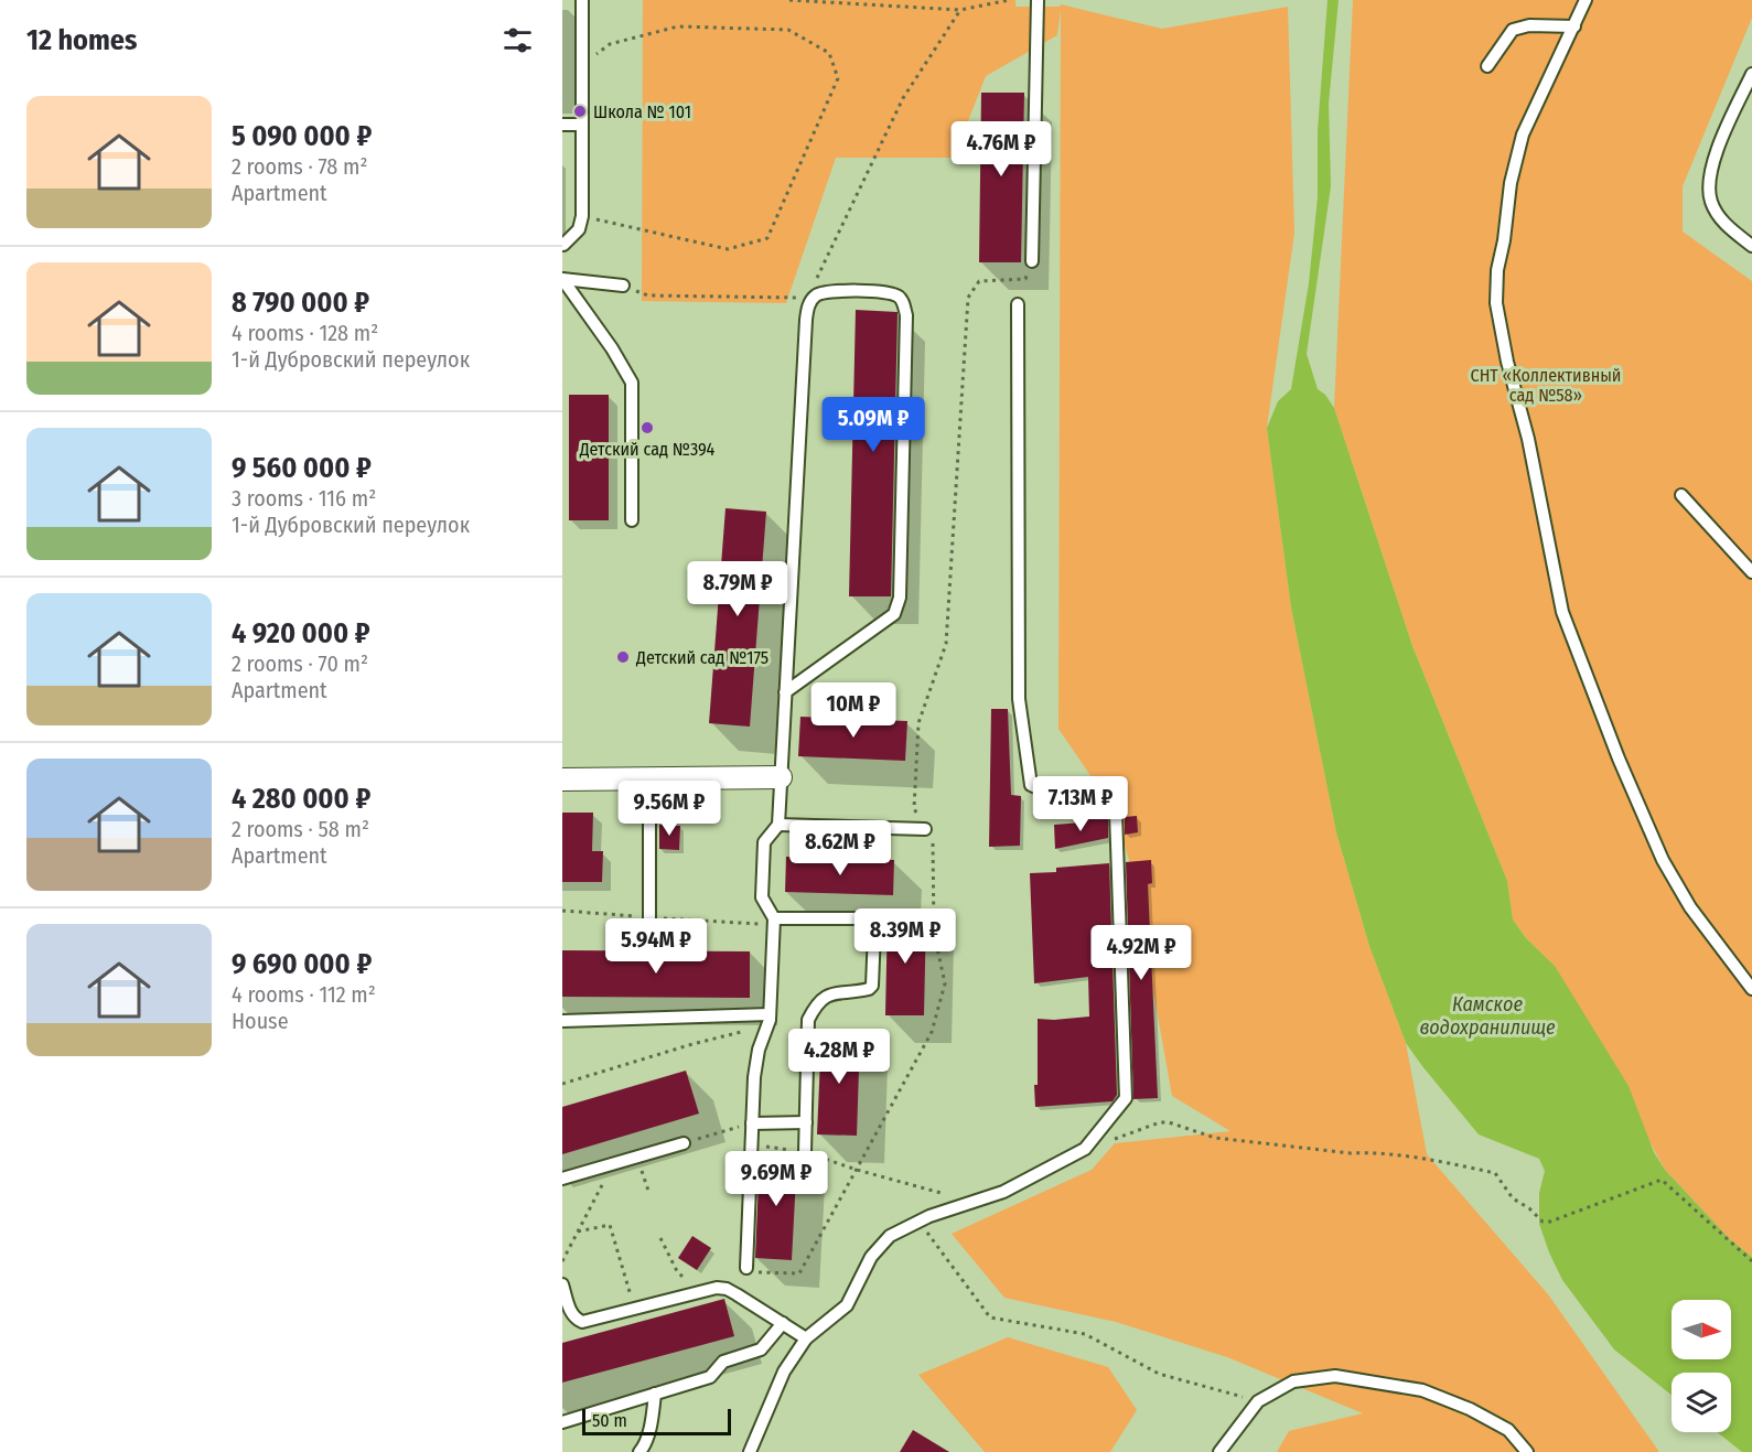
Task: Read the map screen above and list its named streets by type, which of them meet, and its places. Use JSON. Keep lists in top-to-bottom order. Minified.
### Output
{"water":["Камское водохранилище"],"parks":["СНТ «Коллективный сад №58»"],"places":["Школа № 101","Детский сад №394","Детский сад №175"],"scale_bar":"50 m","north":"right","page":{"heading":"12 homes","list":[{"name":"5 090 000 ₽","note":"2 rooms · 78 m² · Apartment"},{"name":"8 790 000 ₽","note":"4 rooms · 128 m² · 1-й Дубровский переулок"},{"name":"9 560 000 ₽","note":"3 rooms · 116 m² · 1-й Дубровский переулок"},{"name":"4 920 000 ₽","note":"2 rooms · 70 m² · Apartment"},{"name":"4 280 000 ₽","note":"2 rooms · 58 m² · Apartment"},{"name":"9 690 000 ₽","note":"4 rooms · 112 m² · House"}],"price":["4.76M ₽","5.09M ₽","8.79M ₽","10M ₽","7.13M ₽","9.56M ₽","8.62M ₽","8.39M ₽","5.94M ₽","4.92M ₽","4.28M ₽","9.69M ₽"],"scale":"50 m"}}
